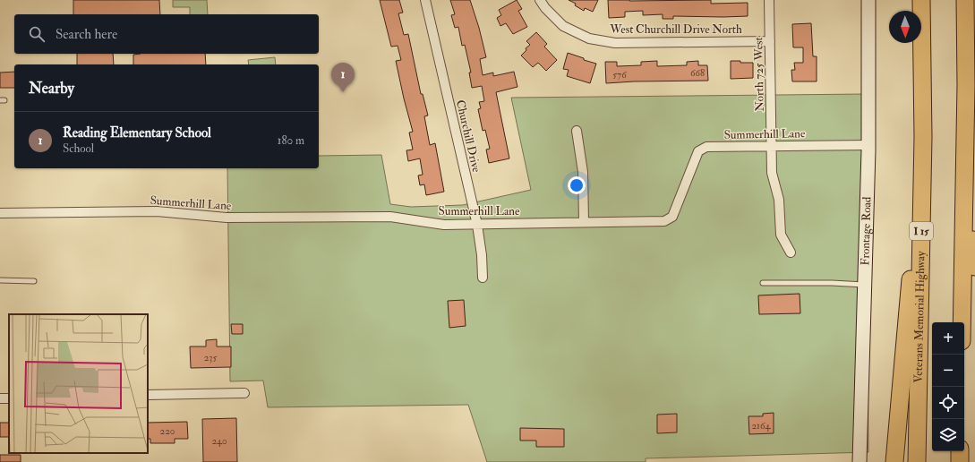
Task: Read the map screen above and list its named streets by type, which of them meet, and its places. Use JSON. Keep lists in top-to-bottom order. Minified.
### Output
{"streets":{"highway":["I 15","Veterans Memorial Highway"],"street":["West Churchill Drive North","North 725 West","Summerhill Lane","Churchill Drive","Frontage Road"]},"crossings":[["West Churchill Drive North","North 725 West"],["North 725 West","Summerhill Lane"],["Summerhill Lane","Churchill Drive"],["Summerhill Lane","Frontage Road"]],"house_numbers":["668","576","235","2164","220","240"],"north":"bottom","page":{"search":"Search here","pins":"1","heading":"Nearby","list":[{"mark":"1","name":"Reading Elementary School","note":"School","value":"180 m"}],"map_buttons":["+","−"]}}
